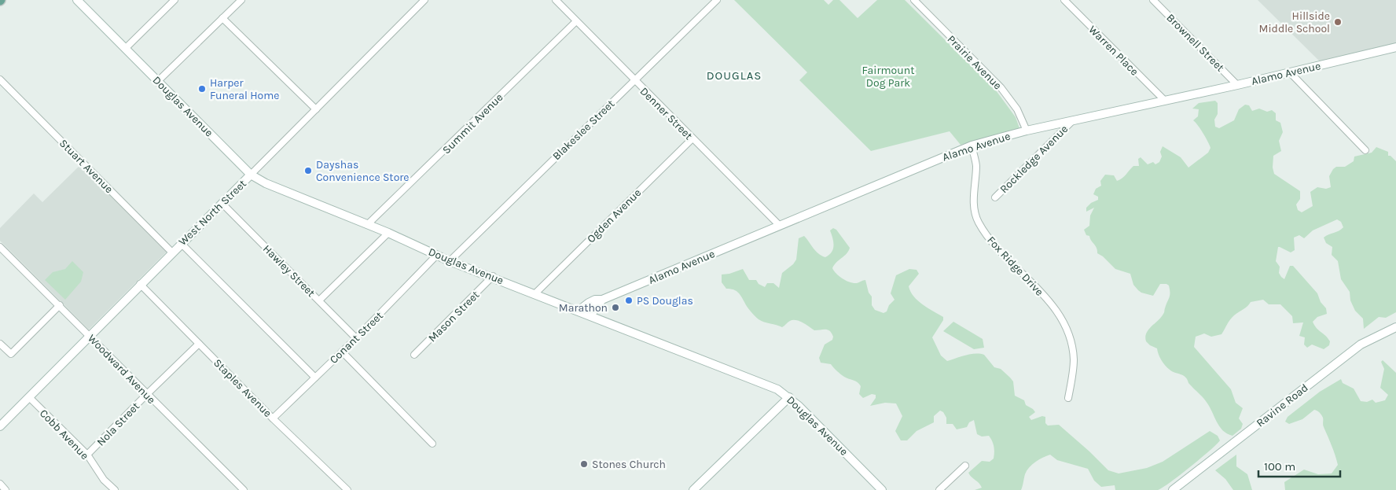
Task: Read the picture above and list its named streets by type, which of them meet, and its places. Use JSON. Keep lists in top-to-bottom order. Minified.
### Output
{"streets":{"street":["Brownell Street","Warren Place","Prairie Avenue","Alamo Avenue","Douglas Avenue","Denner Street","Summit Avenue","Blakeslee Street","Rockledge Avenue","Stuart Avenue","West North Street","Ogden Avenue","Fox Ridge Drive","Hawley Street","Mason Street","Conant Street","Woodward Avenue","Staples Avenue","Ravine Road","Nola Street","Cobb Avenue"]},"crossings":[["Brownell Street","Alamo Avenue"],["Warren Place","Alamo Avenue"],["Prairie Avenue","Alamo Avenue"],["Alamo Avenue","Douglas Avenue"],["Alamo Avenue","Denner Street"],["Alamo Avenue","Rockledge Avenue"],["Alamo Avenue","Fox Ridge Drive"],["Douglas Avenue","Summit Avenue"],["Douglas Avenue","Blakeslee Street"],["Douglas Avenue","West North Street"],["Douglas Avenue","Ogden Avenue"],["Douglas Avenue","Mason Street"],["Douglas Avenue","Conant Street"],["Denner Street","Summit Avenue"],["Denner Street","Blakeslee Street"],["Denner Street","Ogden Avenue"],["Stuart Avenue","West North Street"],["West North Street","Hawley Street"],["West North Street","Woodward Avenue"],["West North Street","Staples Avenue"],["West North Street","Cobb Avenue"],["Hawley Street","Conant Street"],["Conant Street","Staples Avenue"],["Woodward Avenue","Nola Street"],["Staples Avenue","Nola Street"],["Nola Street","Cobb Avenue"]],"districts":["DOUGLAS"],"parks":["Fairmount Dog Park"],"places":["Hillside Middle School","Harper Funeral Home","Dayshas Convenience Store","PS Douglas","Marathon","Stones Church"],"scale_bar":"100 m"}
